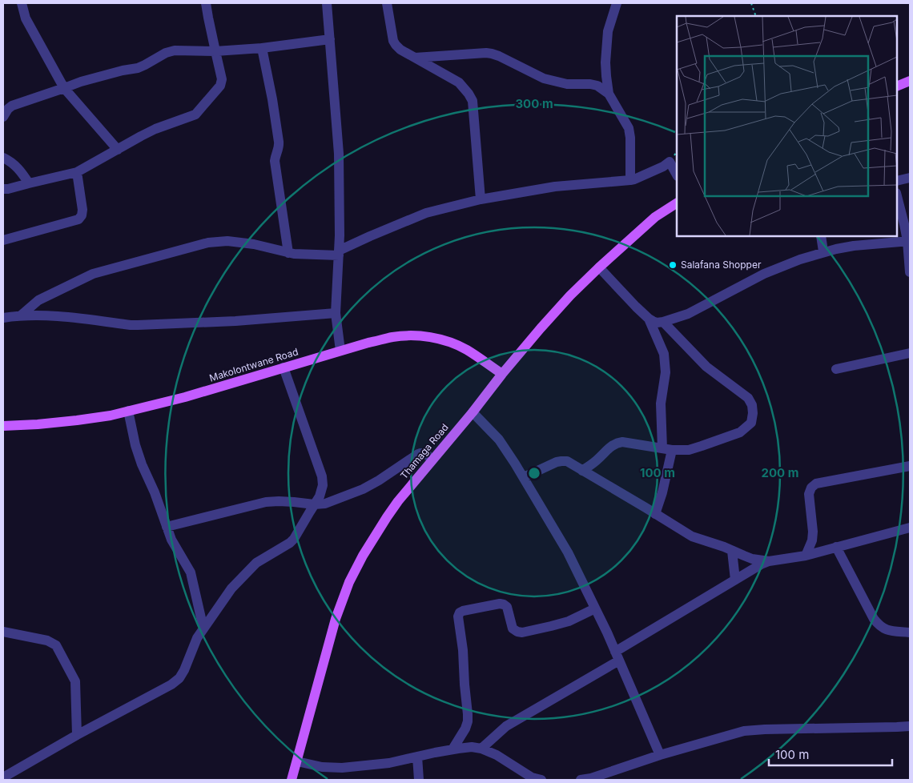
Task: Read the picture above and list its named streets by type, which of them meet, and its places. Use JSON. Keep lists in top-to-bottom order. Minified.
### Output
{"streets":{"main road":["Makolontwane Road","Thamaga Road"]},"crossings":[["Makolontwane Road","Thamaga Road"]],"places":["Salafana Shopper"],"scale_bar":"100 m","rings":["300 m","100 m","200 m"]}
